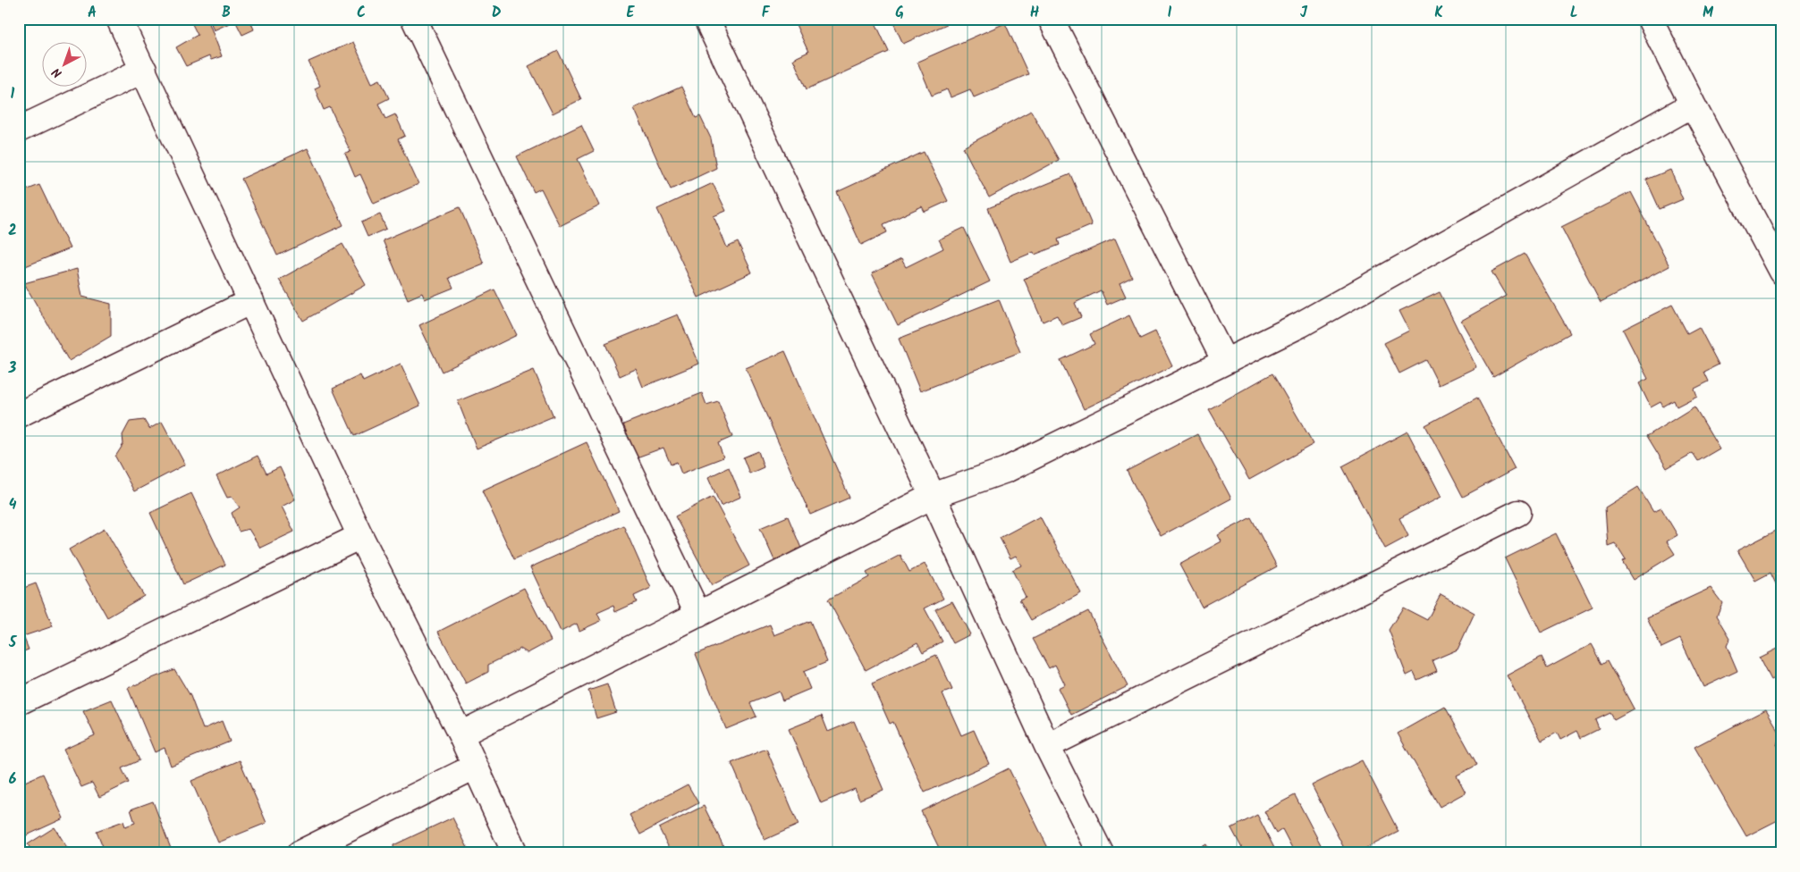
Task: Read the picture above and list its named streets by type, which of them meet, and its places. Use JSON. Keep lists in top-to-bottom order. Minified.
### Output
{"north":"bottom left","grid":{"columns":["A","B","C","D","E","F","G","H","I","J","K","L","M"],"rows":["1","2","3","4","5","6"]}}
